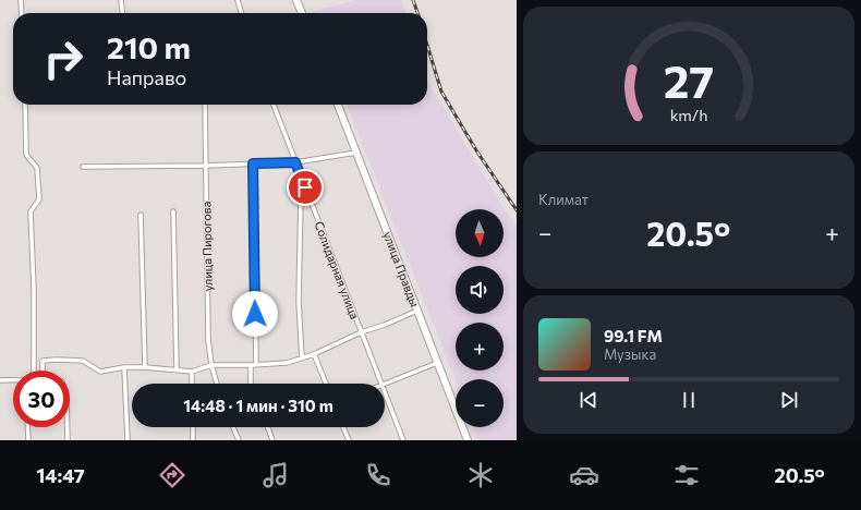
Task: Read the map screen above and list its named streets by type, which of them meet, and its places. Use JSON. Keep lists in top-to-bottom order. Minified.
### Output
{"streets":{"main road":["улица Правды"],"street":["улица Пирогова","Солидарная улица"]},"north":"bottom","page":{"turn":["210 m","Направо"],"tile":"Климат","map_buttons":["+","−"],"heat":["−","20.5°","+"],"song":["99.1 FM","Музыка"],"limit":"30","trip":"14:48 · 1 мин · 310 m","tabs":["14:47","20.5°"],"gauge":["27","km/h"]}}
